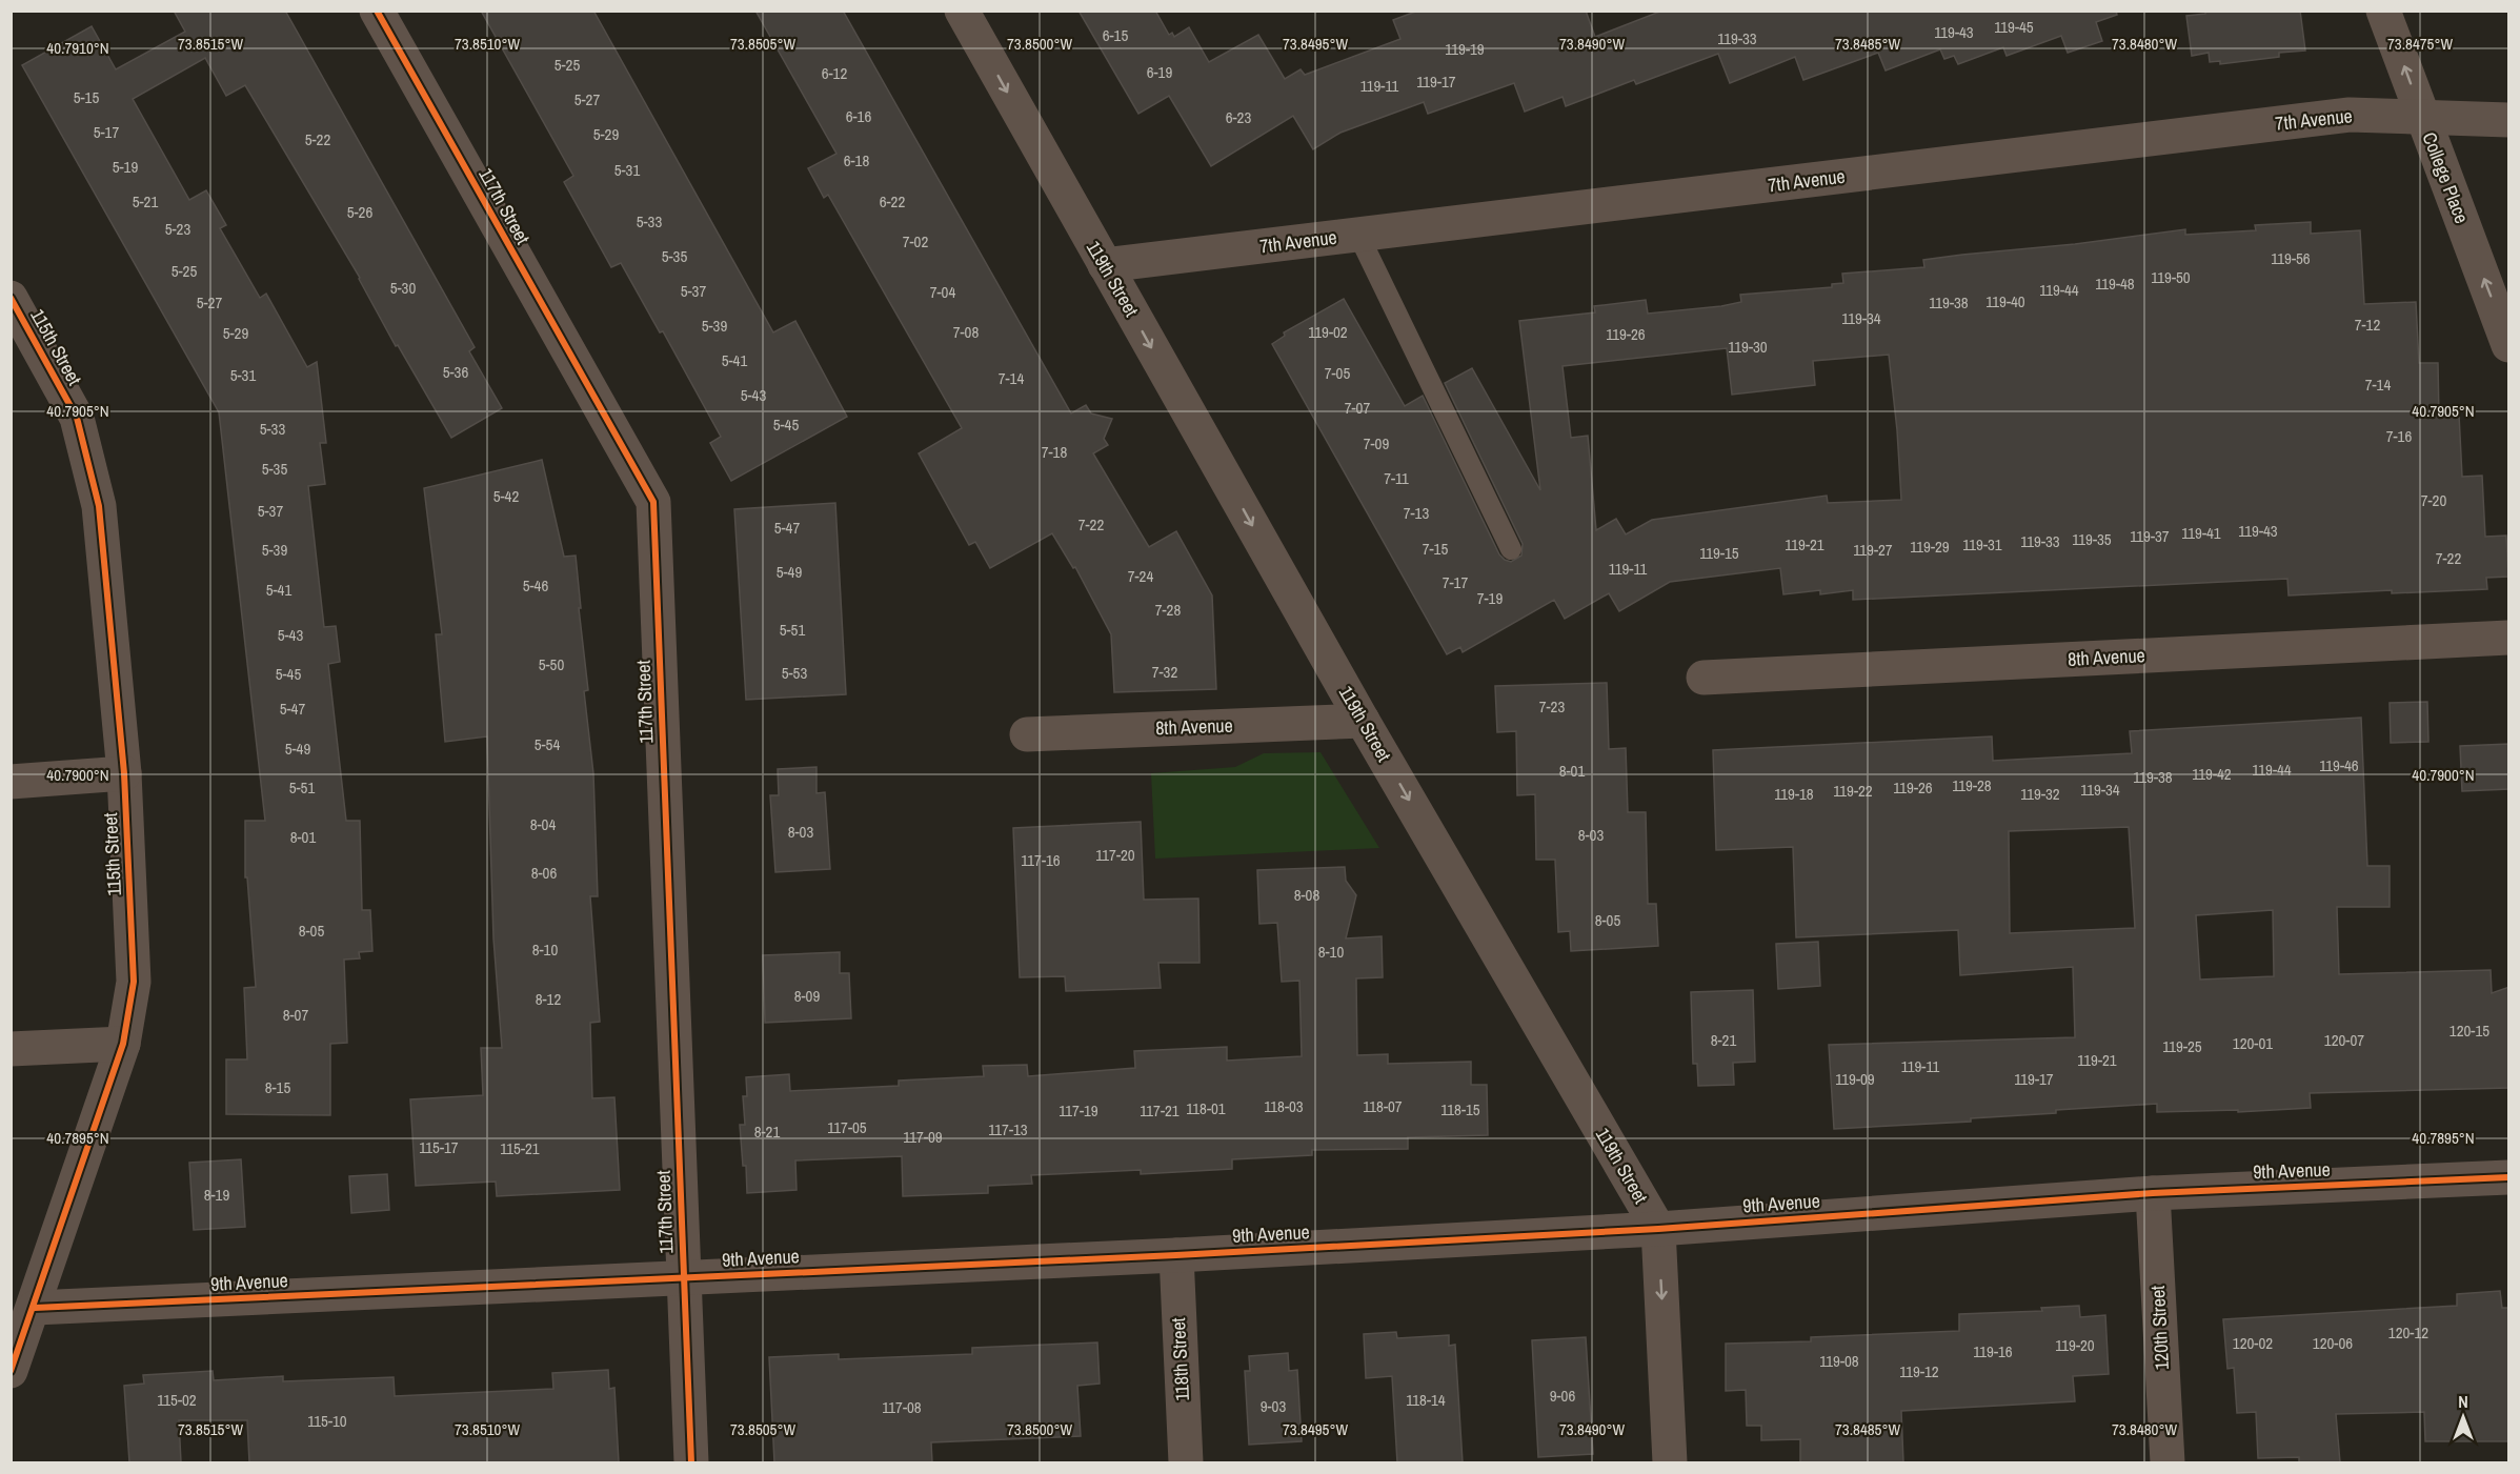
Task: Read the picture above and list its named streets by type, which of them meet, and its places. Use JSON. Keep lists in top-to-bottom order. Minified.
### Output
{"streets":{"street":["7th Avenue","College Place","117th Street","119th Street","115th Street","8th Avenue","9th Avenue","120th Street","118th Street"]},"crossings":[["7th Avenue","College Place"],["7th Avenue","119th Street"],["117th Street","9th Avenue"],["119th Street","8th Avenue"],["119th Street","9th Avenue"],["115th Street","9th Avenue"],["9th Avenue","120th Street"],["9th Avenue","118th Street"]],"one_way":["College Place","119th Street"],"house_numbers":["119-45","119-43","6-15","119-33","119-19","5-25","6-19","6-12","119-17","119-11","5-15","5-27","6-16","6-23","5-17","5-29","5-22","6-18","5-19","5-31","5-21","6-22","5-26","5-33","5-23","7-02","5-35","119-56","5-25","119-50","119-48","5-30","119-44","5-37","7-04","119-40","5-27","119-38","119-34","7-12","5-39","7-08","119-02","5-29","119-26","119-30","5-41","5-36","7-05","5-31","7-14","7-14","5-43","7-07","5-45","5-33","7-16","7-09","7-18","5-35","7-11","5-42","7-20","5-37","7-13","7-22","5-47","119-43","119-41","119-37","119-35","119-33","119-21","119-31","119-29","7-15","5-39","119-27","119-15","7-22","119-11","5-49","7-24","7-17","5-46","5-41","7-19","7-28","5-51","5-43","5-50","7-32","5-53","5-45","7-23","5-47","5-54","5-49","119-46","119-44","8-01","119-42","119-38","119-28","5-51","119-26","119-34","119-22","119-18","119-32","8-04","8-03","8-03","8-01","117-20","117-16","8-06","8-08","8-05","8-05","8-10","8-10","8-09","8-12","8-07","120-15","8-21","120-07","120-01","119-25","119-21","119-11","119-09","119-17","8-15","118-03","118-07","118-01","118-15","117-19","117-21","117-05","117-13","8-21","117-09","115-17","115-21","8-19","120-12","120-02","120-06","119-20","119-16","119-08","119-12","9-06","115-02","118-14","9-03","117-08","115-10"],"north":"top","coordinates":["73.8515°W","73.8510°W","73.8505°W","73.8500°W","73.8495°W","73.8490°W","73.8485°W","73.8480°W","73.8475°W","40.7910°N","40.7905°N","40.7900°N","40.7895°N"]}
